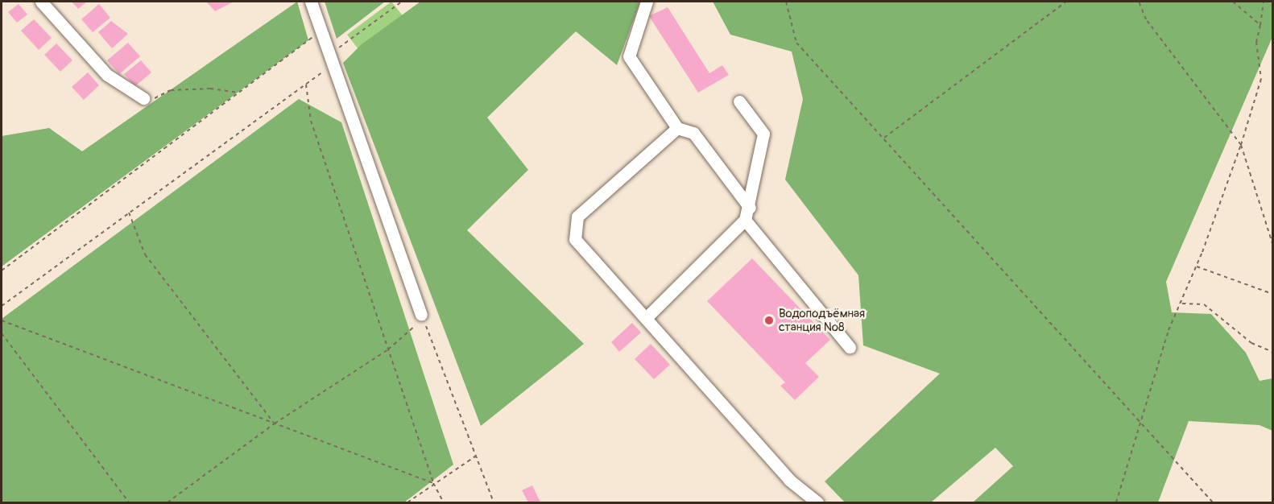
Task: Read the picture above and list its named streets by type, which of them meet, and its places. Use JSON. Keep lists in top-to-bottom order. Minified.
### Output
{"places":["Водоподъёмная станция №8"]}
